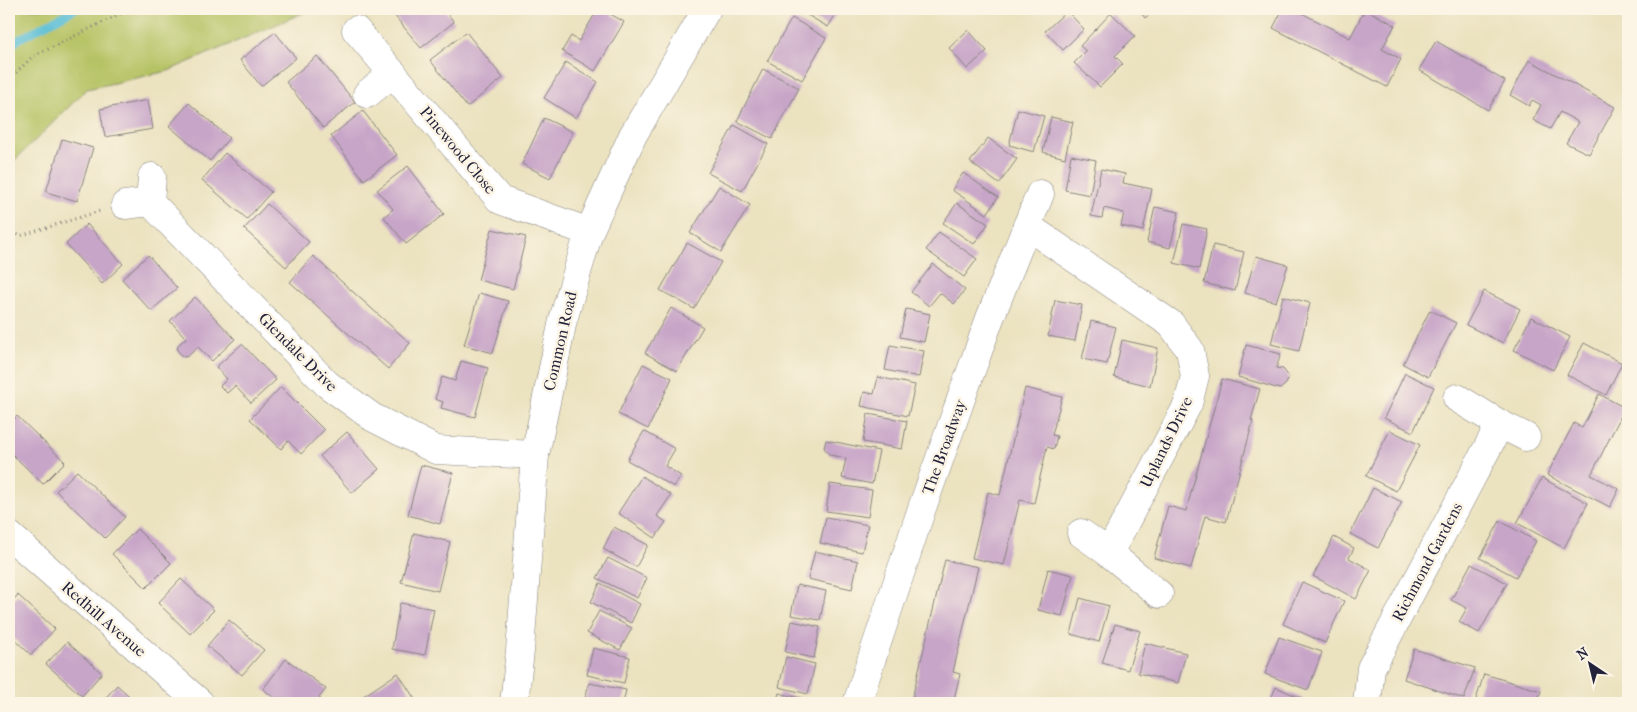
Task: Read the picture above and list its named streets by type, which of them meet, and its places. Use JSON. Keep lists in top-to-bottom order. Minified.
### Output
{"streets":{"street":["Pinewood Close","Common Road","Glendale Drive","Uplands Drive","The Broadway","Richmond Gardens","Redhill Avenue"]},"crossings":[["Pinewood Close","Common Road"],["Common Road","Glendale Drive"],["Uplands Drive","The Broadway"]],"north":"top left"}
